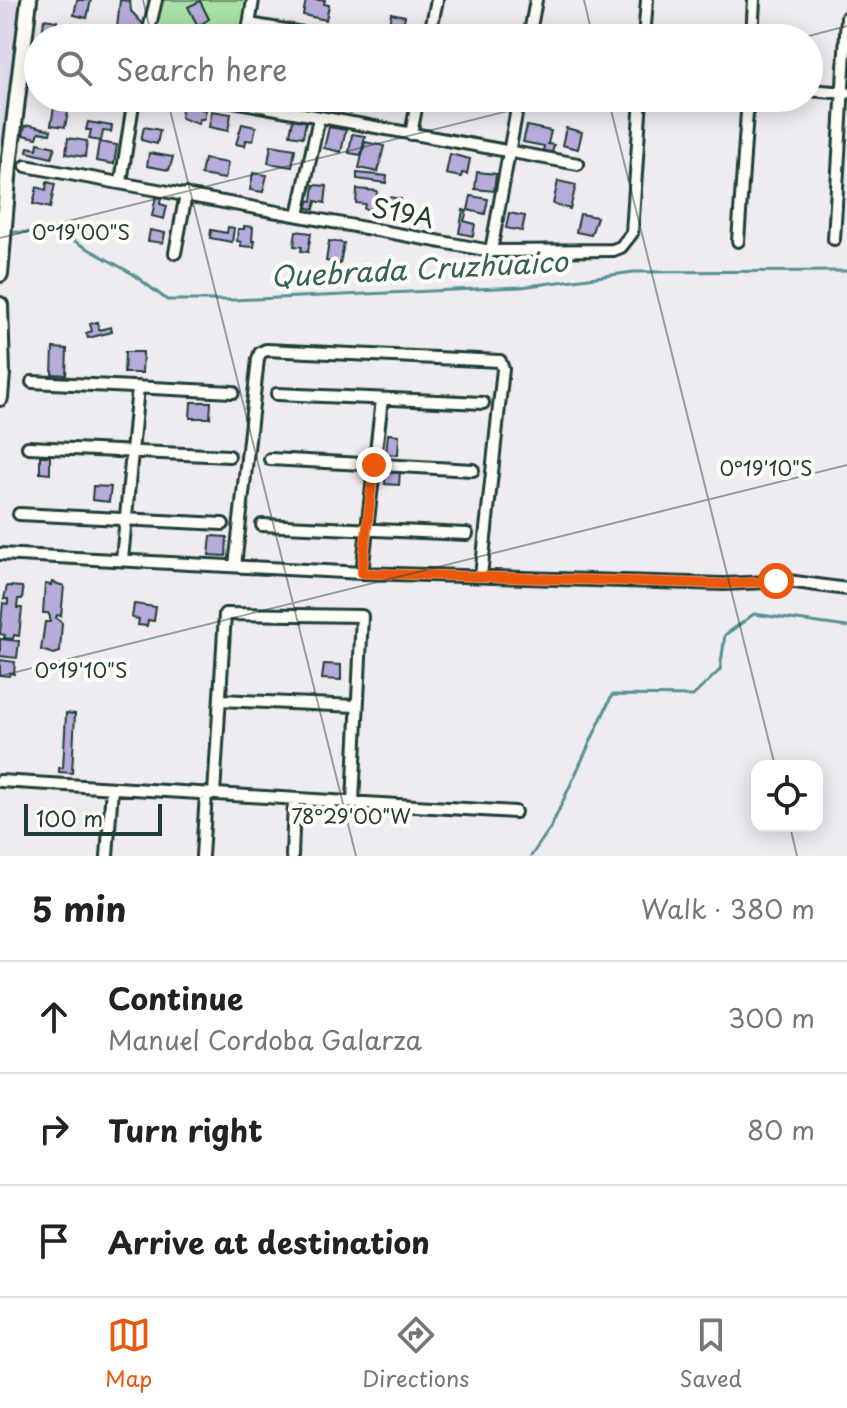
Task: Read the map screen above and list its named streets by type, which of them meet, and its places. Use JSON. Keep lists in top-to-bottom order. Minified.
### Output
{"streets":{"street":["S19A"]},"water":["Quebrada Cruzhuaico"],"scale_bar":"100 m","page":{"search":"Search here","scale":"100 m","heading":["5 min","Walk · 380 m"],"list":[["Continue","Manuel Cordoba Galarza","300 m"],["Turn right","80 m"],"Arrive at destination"],"nav":["Map","Directions","Saved"]},"coordinates":["0°19'00\"S","0°19'10\"S","78°29'00\"W"]}
